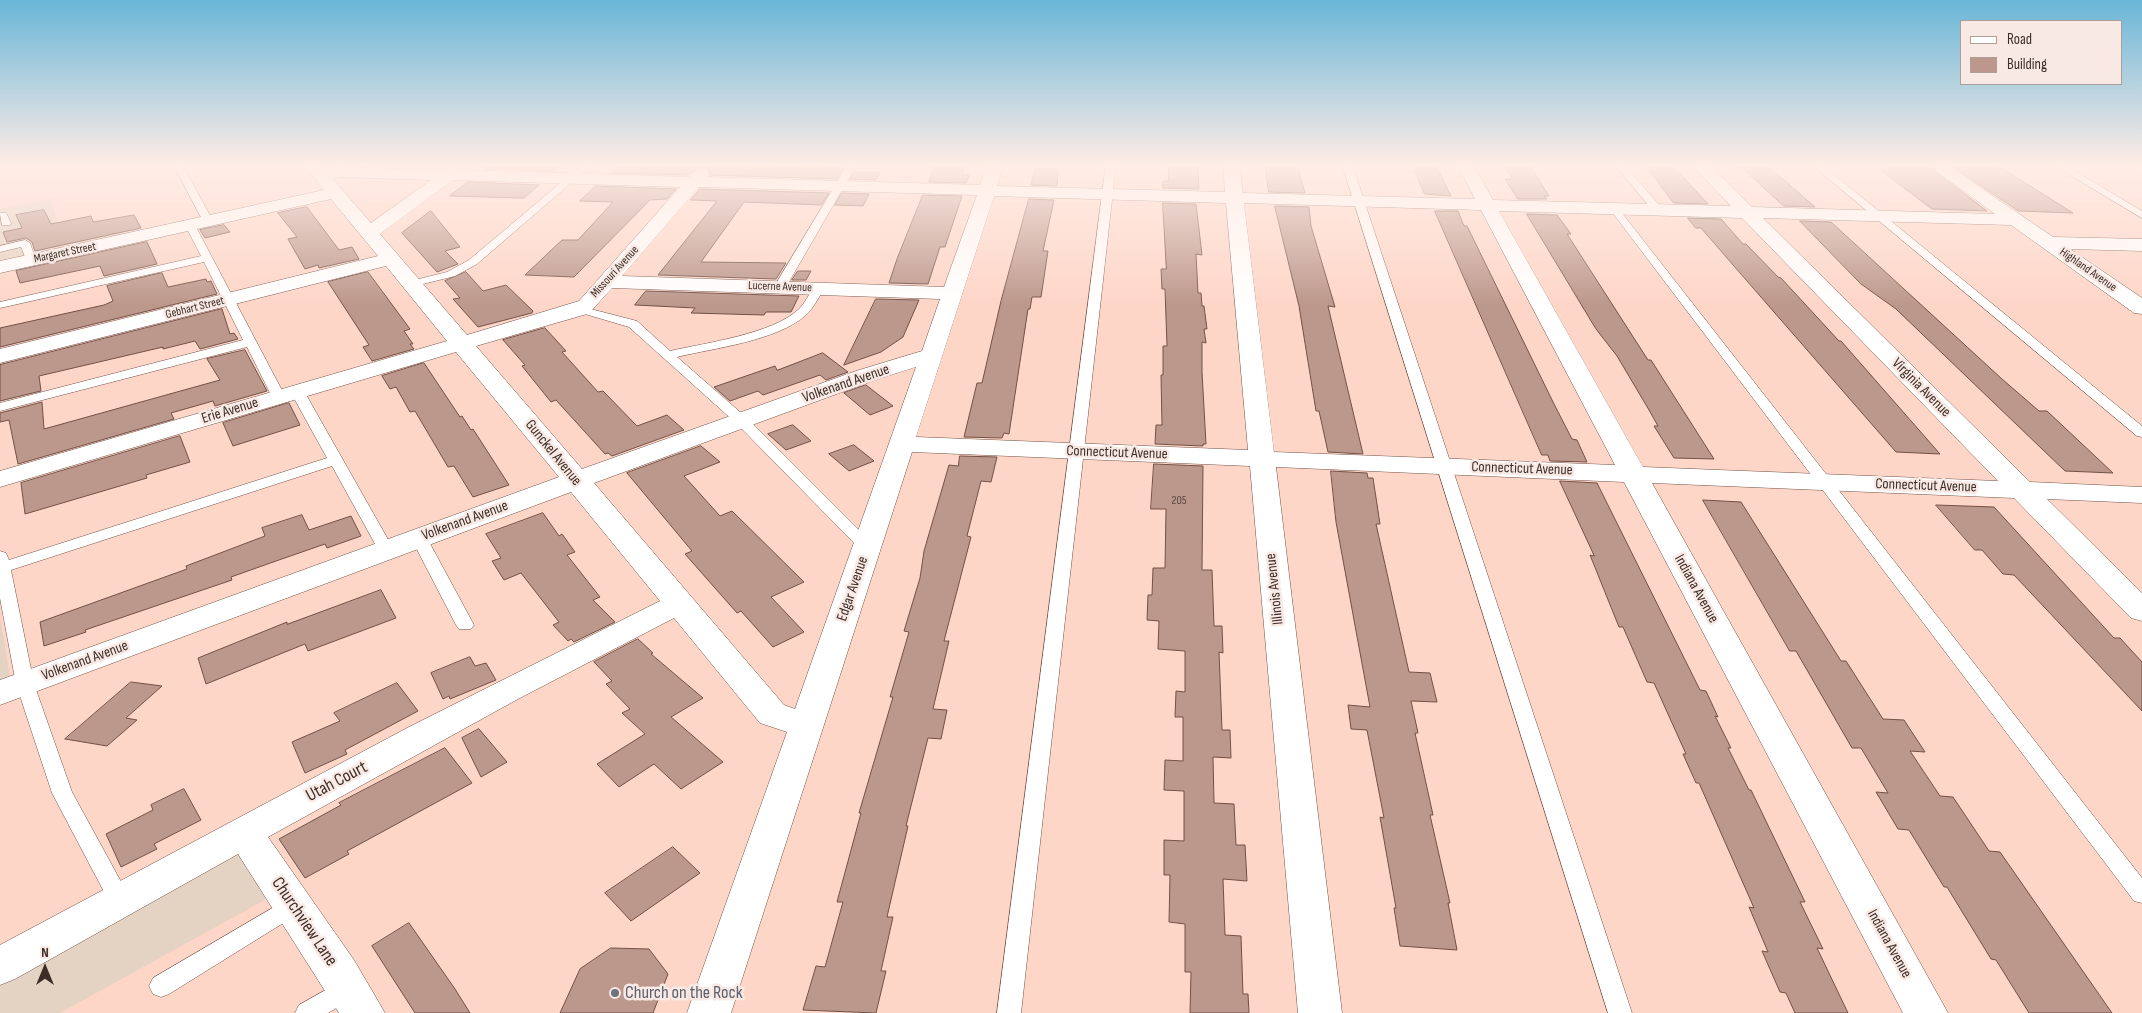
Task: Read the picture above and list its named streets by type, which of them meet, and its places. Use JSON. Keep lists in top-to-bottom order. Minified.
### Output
{"streets":{"street":["Margaret Street","Highland Avenue","Missouri Avenue","Lucerne Avenue","Gebhart Street","Volkenand Avenue","Virginia Avenue","Erie Avenue","Gunckel Avenue","Connecticut Avenue","Edgar Avenue","Illinois Avenue","Indiana Avenue","Utah Court","Churchview Lane"]},"crossings":[["Margaret Street","Highland Avenue"],["Margaret Street","Virginia Avenue"],["Missouri Avenue","Lucerne Avenue"],["Missouri Avenue","Erie Avenue"],["Missouri Avenue","Gunckel Avenue"],["Lucerne Avenue","Edgar Avenue"],["Gebhart Street","Gunckel Avenue"],["Volkenand Avenue","Gunckel Avenue"],["Volkenand Avenue","Edgar Avenue"],["Virginia Avenue","Connecticut Avenue"],["Erie Avenue","Gunckel Avenue"],["Gunckel Avenue","Edgar Avenue"],["Gunckel Avenue","Utah Court"],["Connecticut Avenue","Edgar Avenue"],["Connecticut Avenue","Illinois Avenue"],["Connecticut Avenue","Indiana Avenue"],["Utah Court","Churchview Lane"]],"places":["Church on the Rock"],"house_numbers":["205"],"legend":["Road","Building"],"north":"top"}
